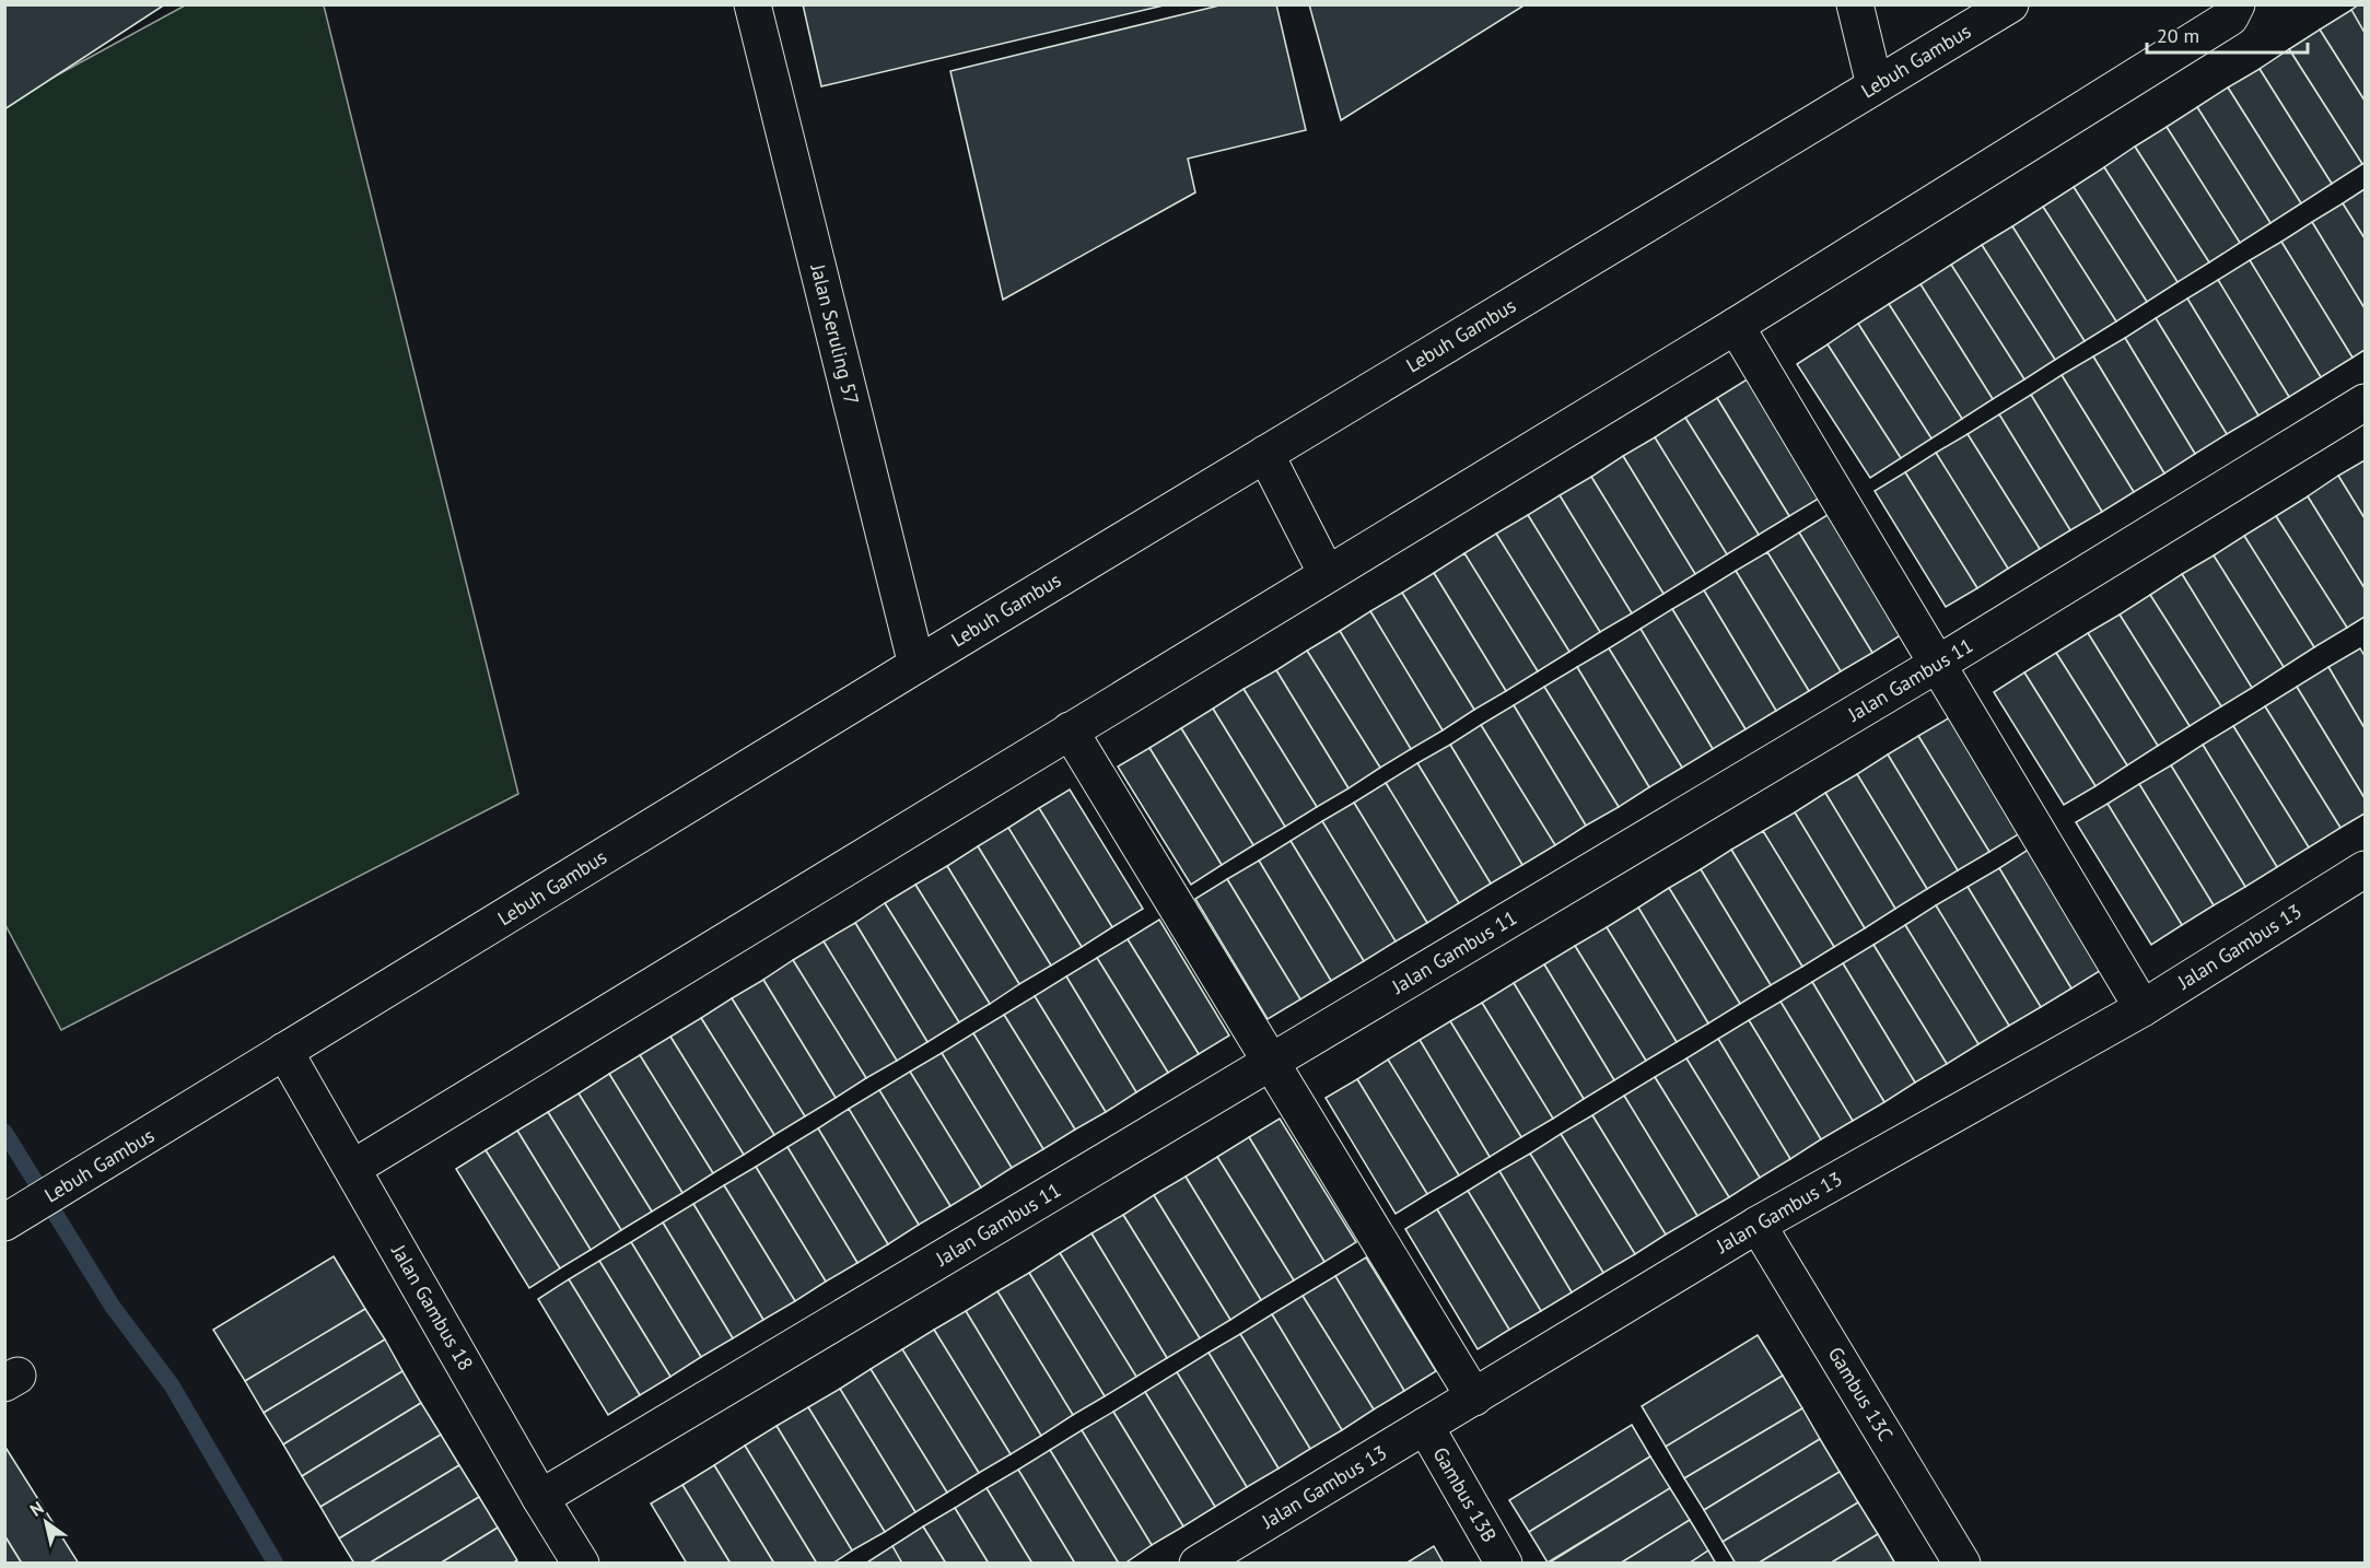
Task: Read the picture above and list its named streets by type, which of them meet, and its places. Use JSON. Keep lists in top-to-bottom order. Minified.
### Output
{"streets":{"street":["Lebuh Gambus","Jalan Seruling 57","Jalan Gambus 11","Jalan Gambus 13","Jalan Gambus 18","Gambus 13C","Gambus 13B"]},"crossings":[["Lebuh Gambus","Jalan Seruling 57"],["Lebuh Gambus","Jalan Gambus 18"],["Jalan Gambus 11","Jalan Gambus 18"],["Jalan Gambus 13","Gambus 13C"],["Jalan Gambus 13","Gambus 13B"]],"scale_bar":"20 m","north":"top left"}
